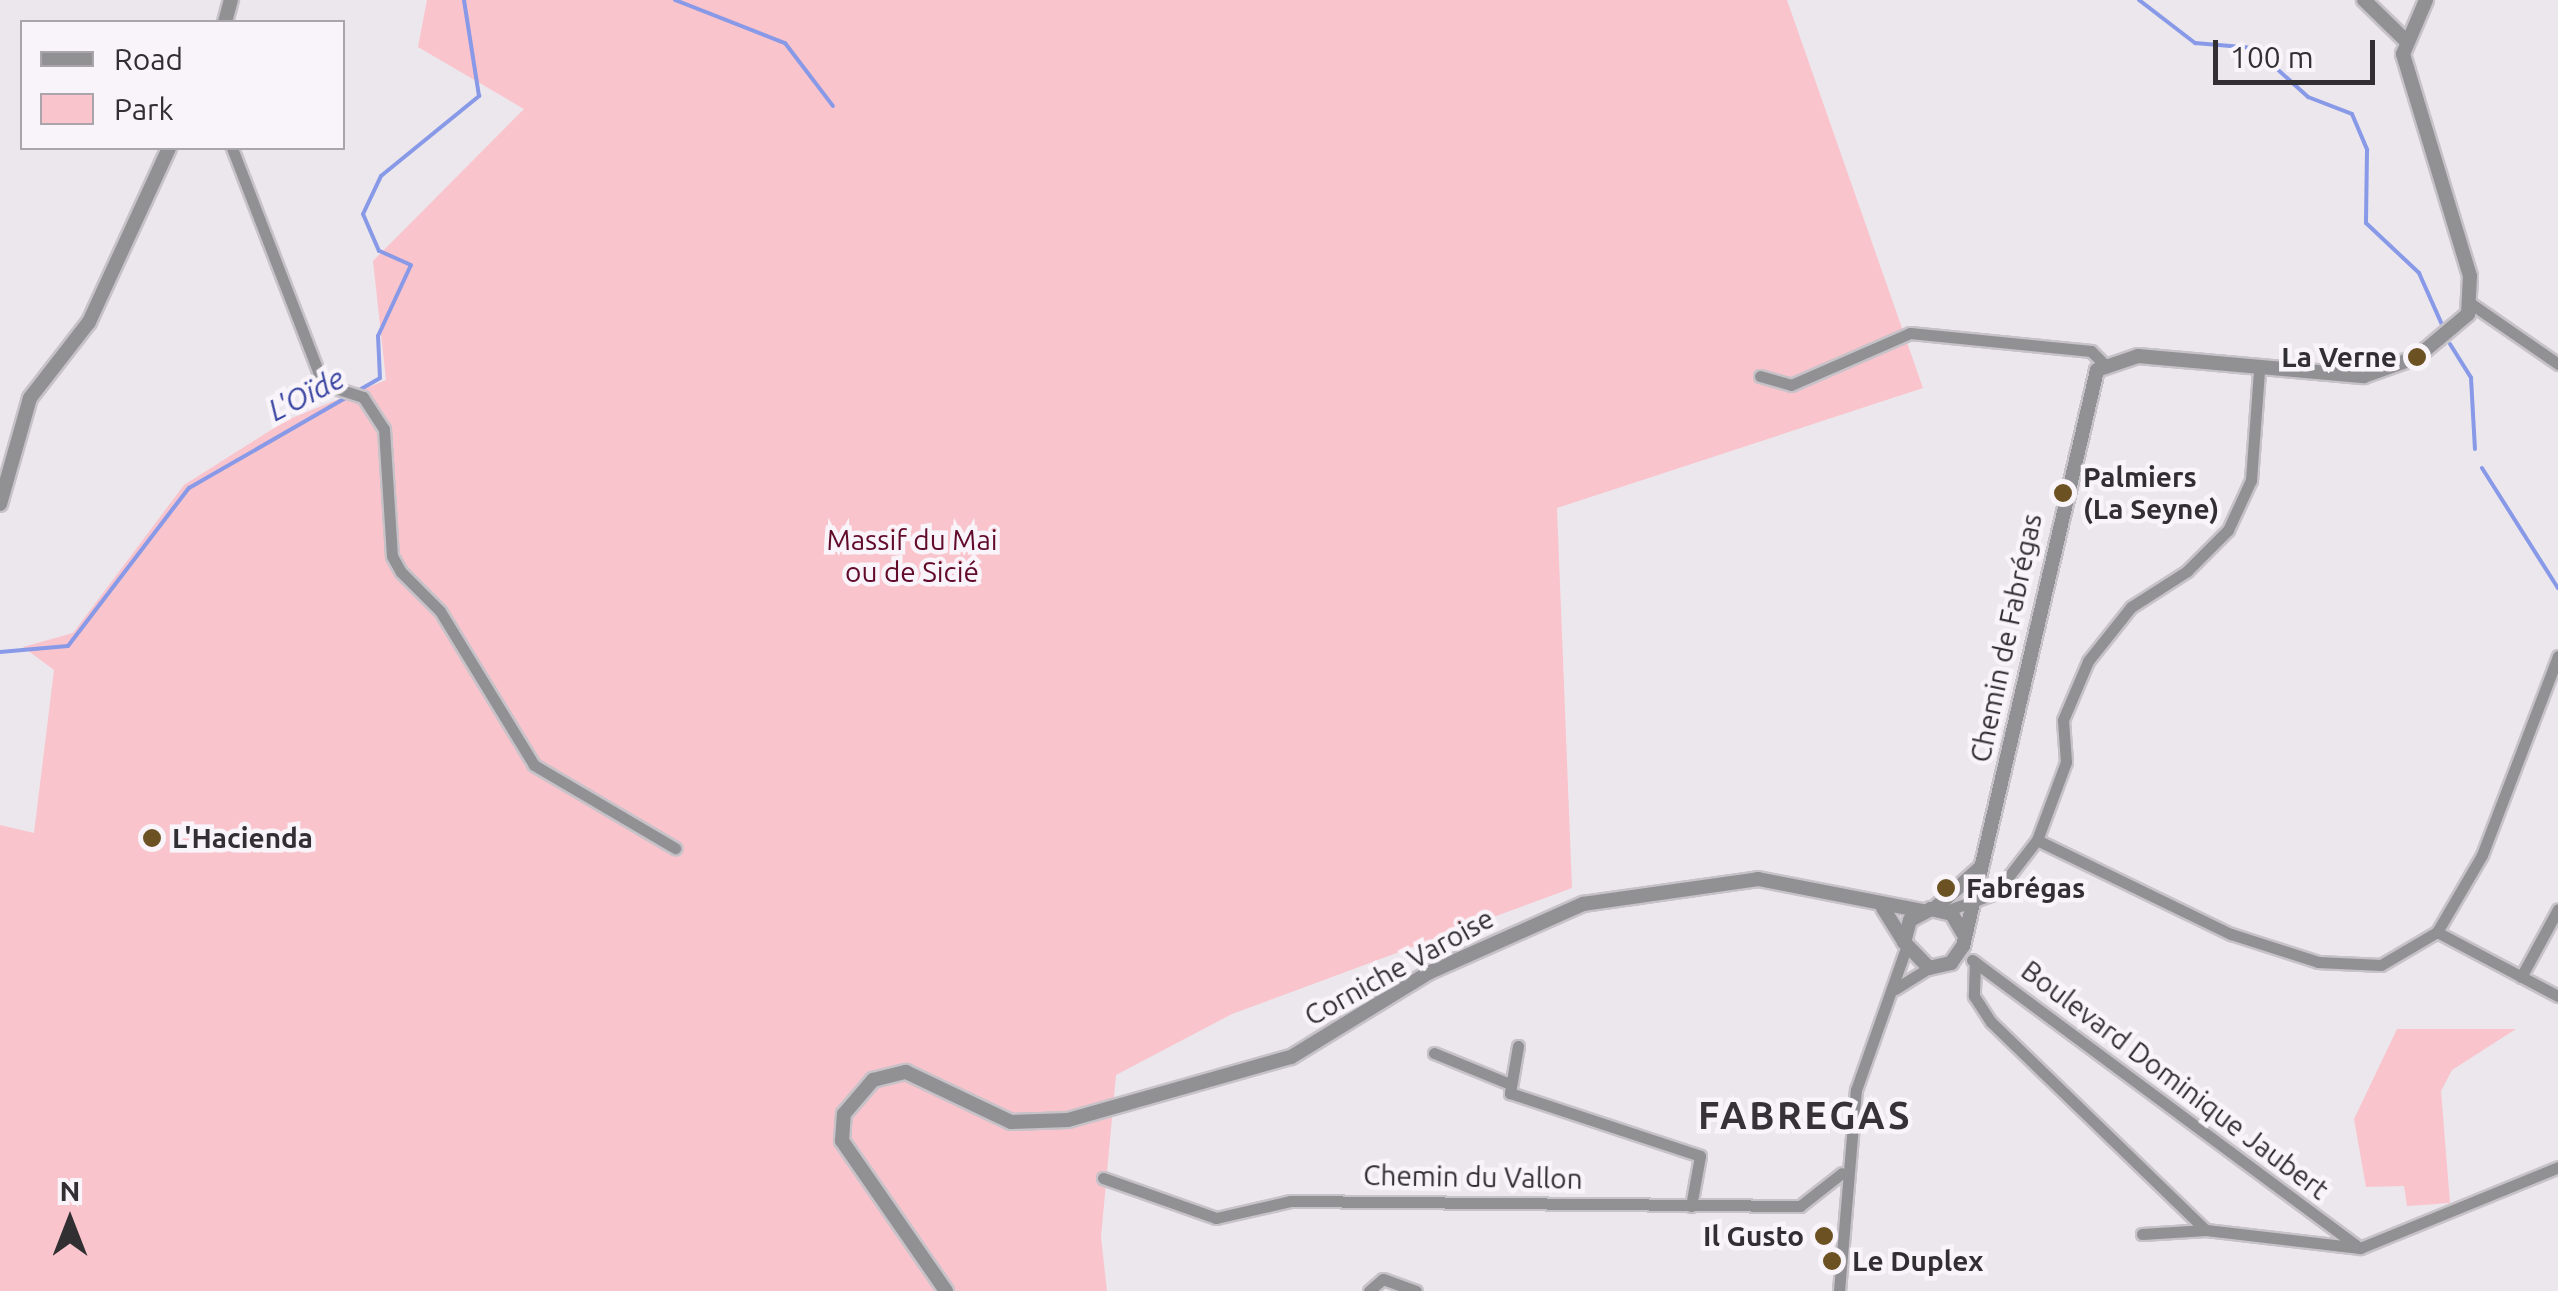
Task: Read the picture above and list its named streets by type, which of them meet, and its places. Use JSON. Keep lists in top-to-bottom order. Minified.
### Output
{"streets":{"street":["Chemin de Fabrégas","Corniche Varoise","Boulevard Dominique Jaubert","Chemin du Vallon"]},"crossings":[["Chemin de Fabrégas","Boulevard Dominique Jaubert"]],"districts":["FABREGAS"],"water":["L'Oïde"],"parks":["Massif du Mai ou de Sicié"],"places":["La Verne","Palmiers (La Seyne)","L'Hacienda","Fabrégas","Il Gusto","Le Duplex"],"legend":["Road","Park"],"scale_bar":"100 m","north":"top"}
